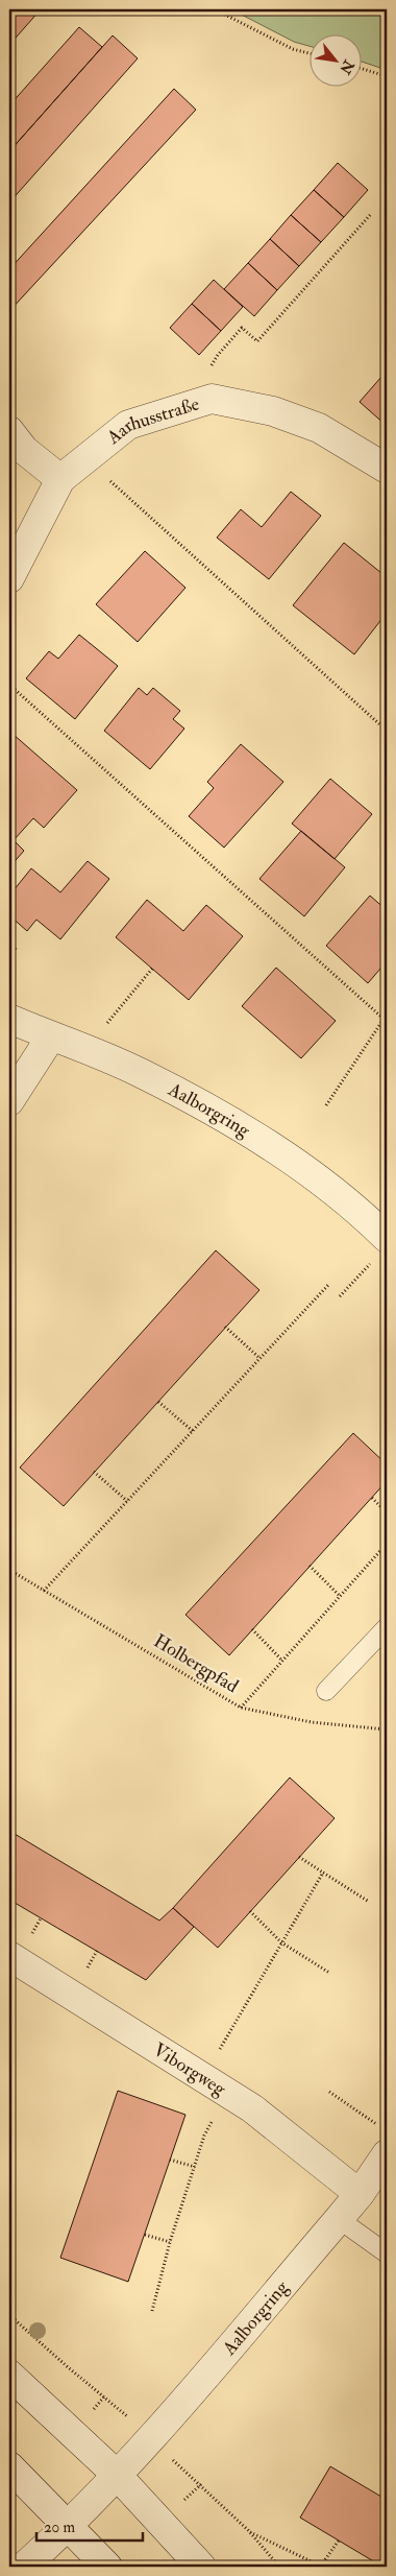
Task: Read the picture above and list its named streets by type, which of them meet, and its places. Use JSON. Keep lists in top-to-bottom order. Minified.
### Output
{"streets":{"street":["Aarhusstraße","Aalborgring","Viborgweg"],"path":["Holbergpfad"]},"crossings":[["Aalborgring","Viborgweg"]],"scale_bar":"20 m","north":"bottom right"}
